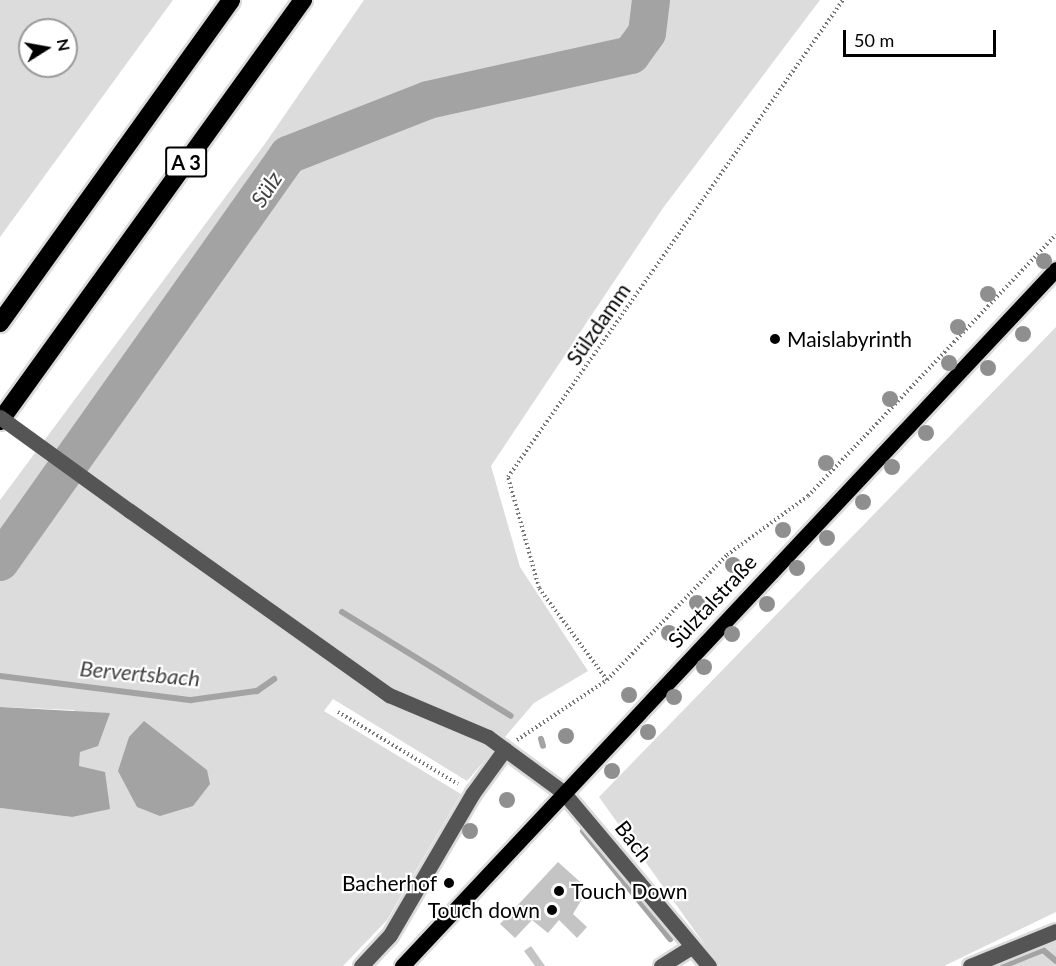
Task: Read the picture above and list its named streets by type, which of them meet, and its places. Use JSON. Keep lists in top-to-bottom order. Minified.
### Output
{"streets":{"highway":["A 3"],"main road":["Sülztalstraße"],"street":["Bach"],"path":["Sülzdamm"]},"crossings":[["A 3","Bach"],["Sülztalstraße","Bach"]],"water":["Sülz","Bervertsbach"],"places":["Maislabyrinth","Bacherhof","Touch Down","Touch down"],"scale_bar":"50 m","north":"right"}
